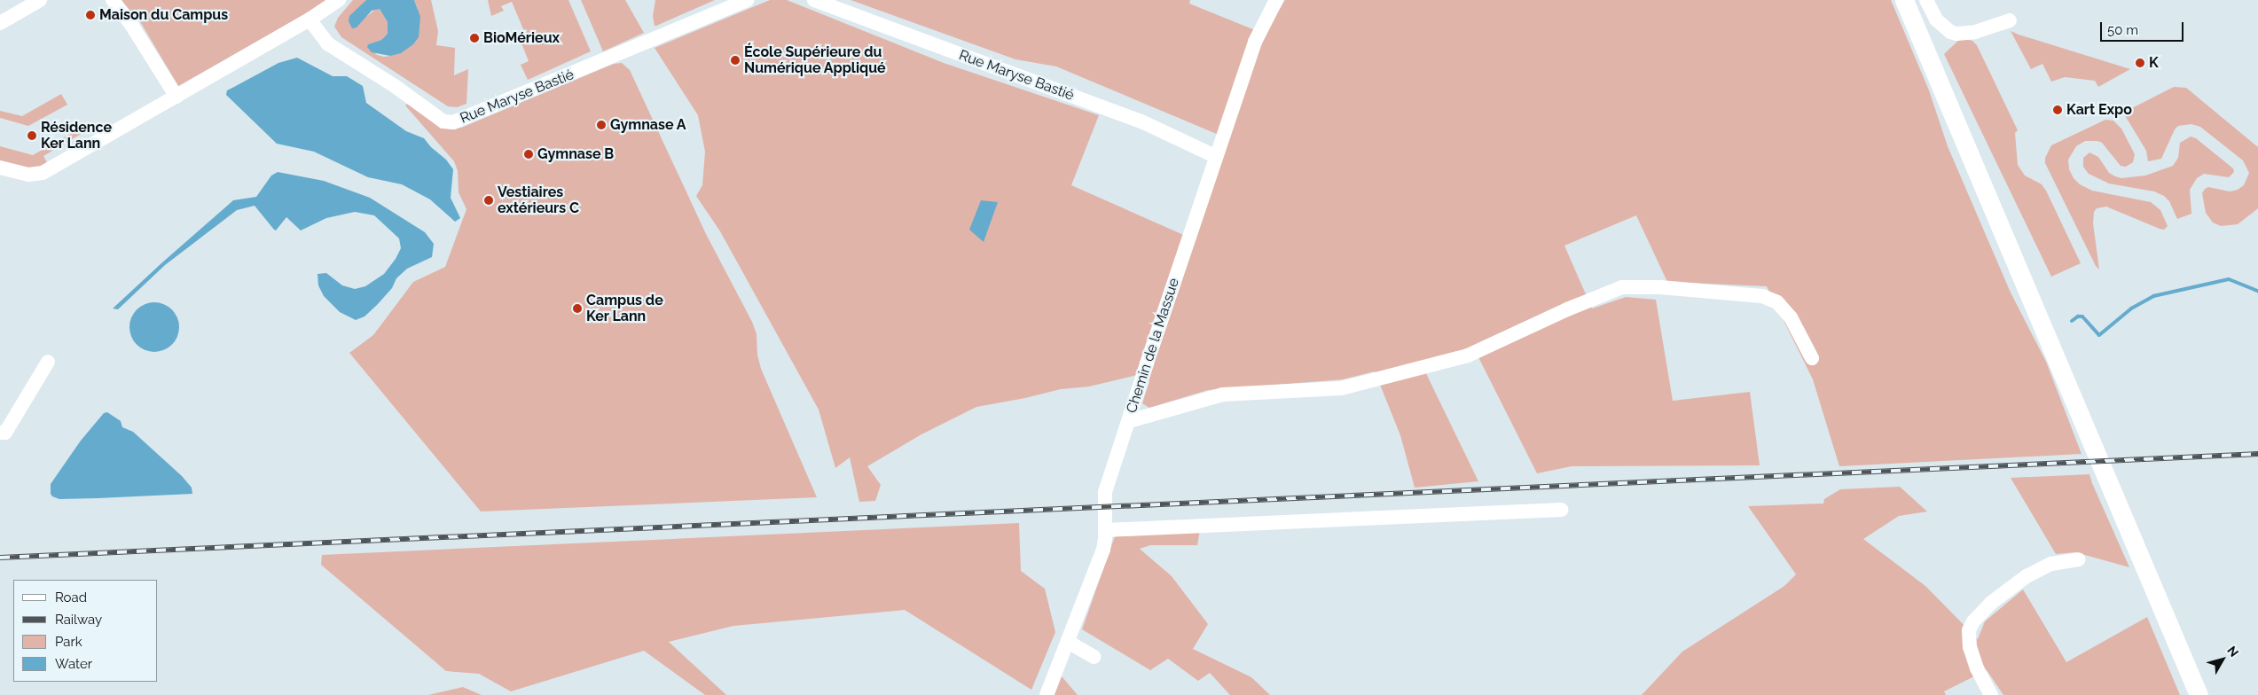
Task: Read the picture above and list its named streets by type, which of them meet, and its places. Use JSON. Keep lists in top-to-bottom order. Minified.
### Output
{"streets":{"street":["Rue Maryse Bastié","Chemin de la Massue"]},"crossings":[["Rue Maryse Bastié","Chemin de la Massue"]],"places":["Maison du Campus","BioMérieux","École Supérieure du Numérique Appliqué","K","Kart Expo","Gymnase A","Résidence Ker Lann","Gymnase B","Vestiaires extérieurs C","Campus de Ker Lann"],"legend":["Road","Railway","Park","Water"],"scale_bar":"50 m","north":"top right"}
